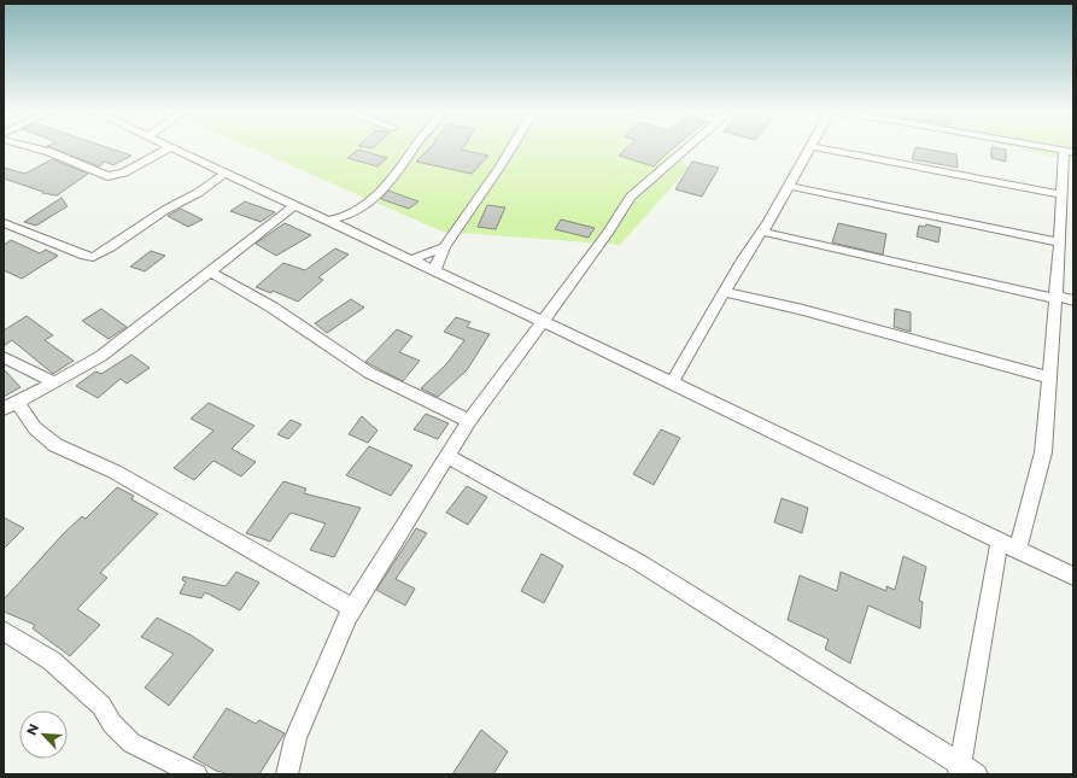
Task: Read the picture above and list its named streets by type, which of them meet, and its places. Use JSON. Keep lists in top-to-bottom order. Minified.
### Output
{"north":"top left"}
